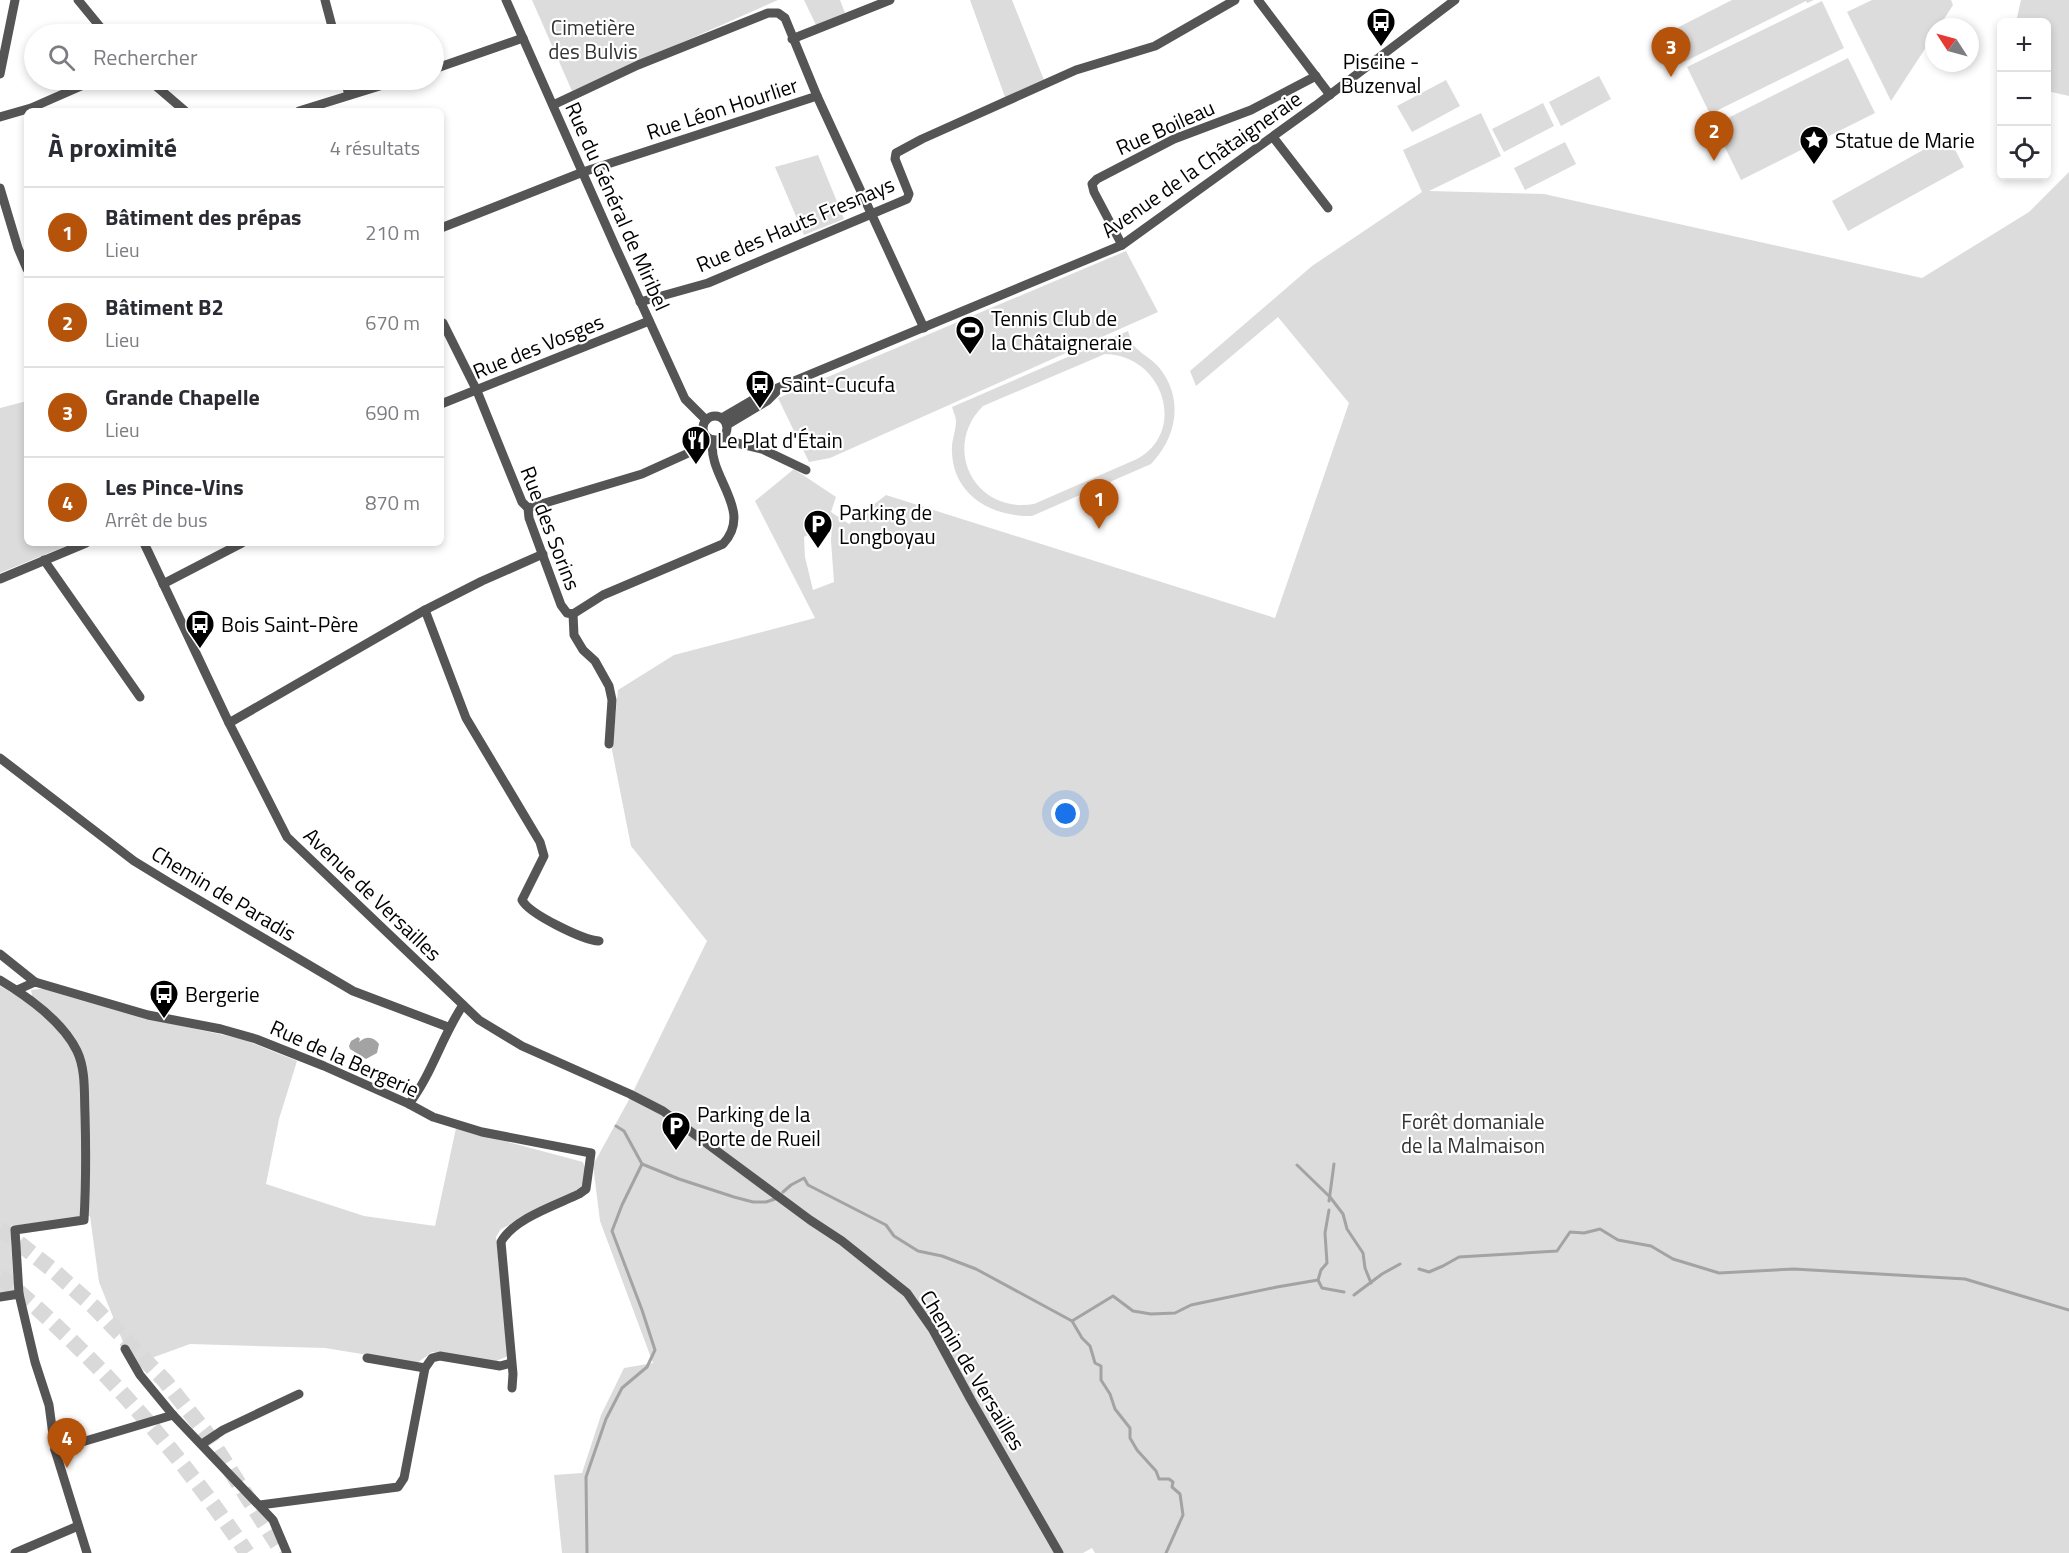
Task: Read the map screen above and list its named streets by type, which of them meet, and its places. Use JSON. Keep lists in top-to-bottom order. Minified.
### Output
{"streets":{"street":["Rue Léon Hourlier","Rue Boileau","Avenue de la Châtaigneraie","Rue du Général de Miribel","Rue des Hauts Fresnays","Rue des Vosges","Rue des Sorins","Chemin de Paradis","Avenue de Versailles","Rue de la Bergerie","Chemin de Versailles"]},"crossings":[["Rue Léon Hourlier","Rue du Général de Miribel"],["Rue Boileau","Avenue de la Châtaigneraie"],["Avenue de la Châtaigneraie","Rue du Général de Miribel"],["Rue du Général de Miribel","Rue des Hauts Fresnays"],["Rue du Général de Miribel","Rue des Vosges"],["Rue des Vosges","Rue des Sorins"],["Avenue de Versailles","Chemin de Versailles"]],"parks":["Cimetière des Bulvis","Forêt domaniale de la Malmaison"],"places":{"bus stop":["Piscine - Buzenval","Saint-Cucufa","Bois Saint-Père","Bergerie"],"place":["Statue de Marie"],"sports":["Tennis Club de la Châtaigneraie"],"restaurant":["Le Plat d'Étain"],"parking":["Parking de Longboyau","Parking de la Porte de Rueil"]},"north":"top left","page":{"map_buttons":["+","−"],"search":"Rechercher","pins":["3","2","1","4"],"heading":["À proximité","4 résultats"],"list":[{"mark":"1","name":"Bâtiment des prépas","note":"Lieu","value":"210 m"},{"mark":"2","name":"Bâtiment B2","note":"Lieu","value":"670 m"},{"mark":"3","name":"Grande Chapelle","note":"Lieu","value":"690 m"},{"mark":"4","name":"Les Pince-Vins","note":"Arrêt de bus","value":"870 m"}]}}
